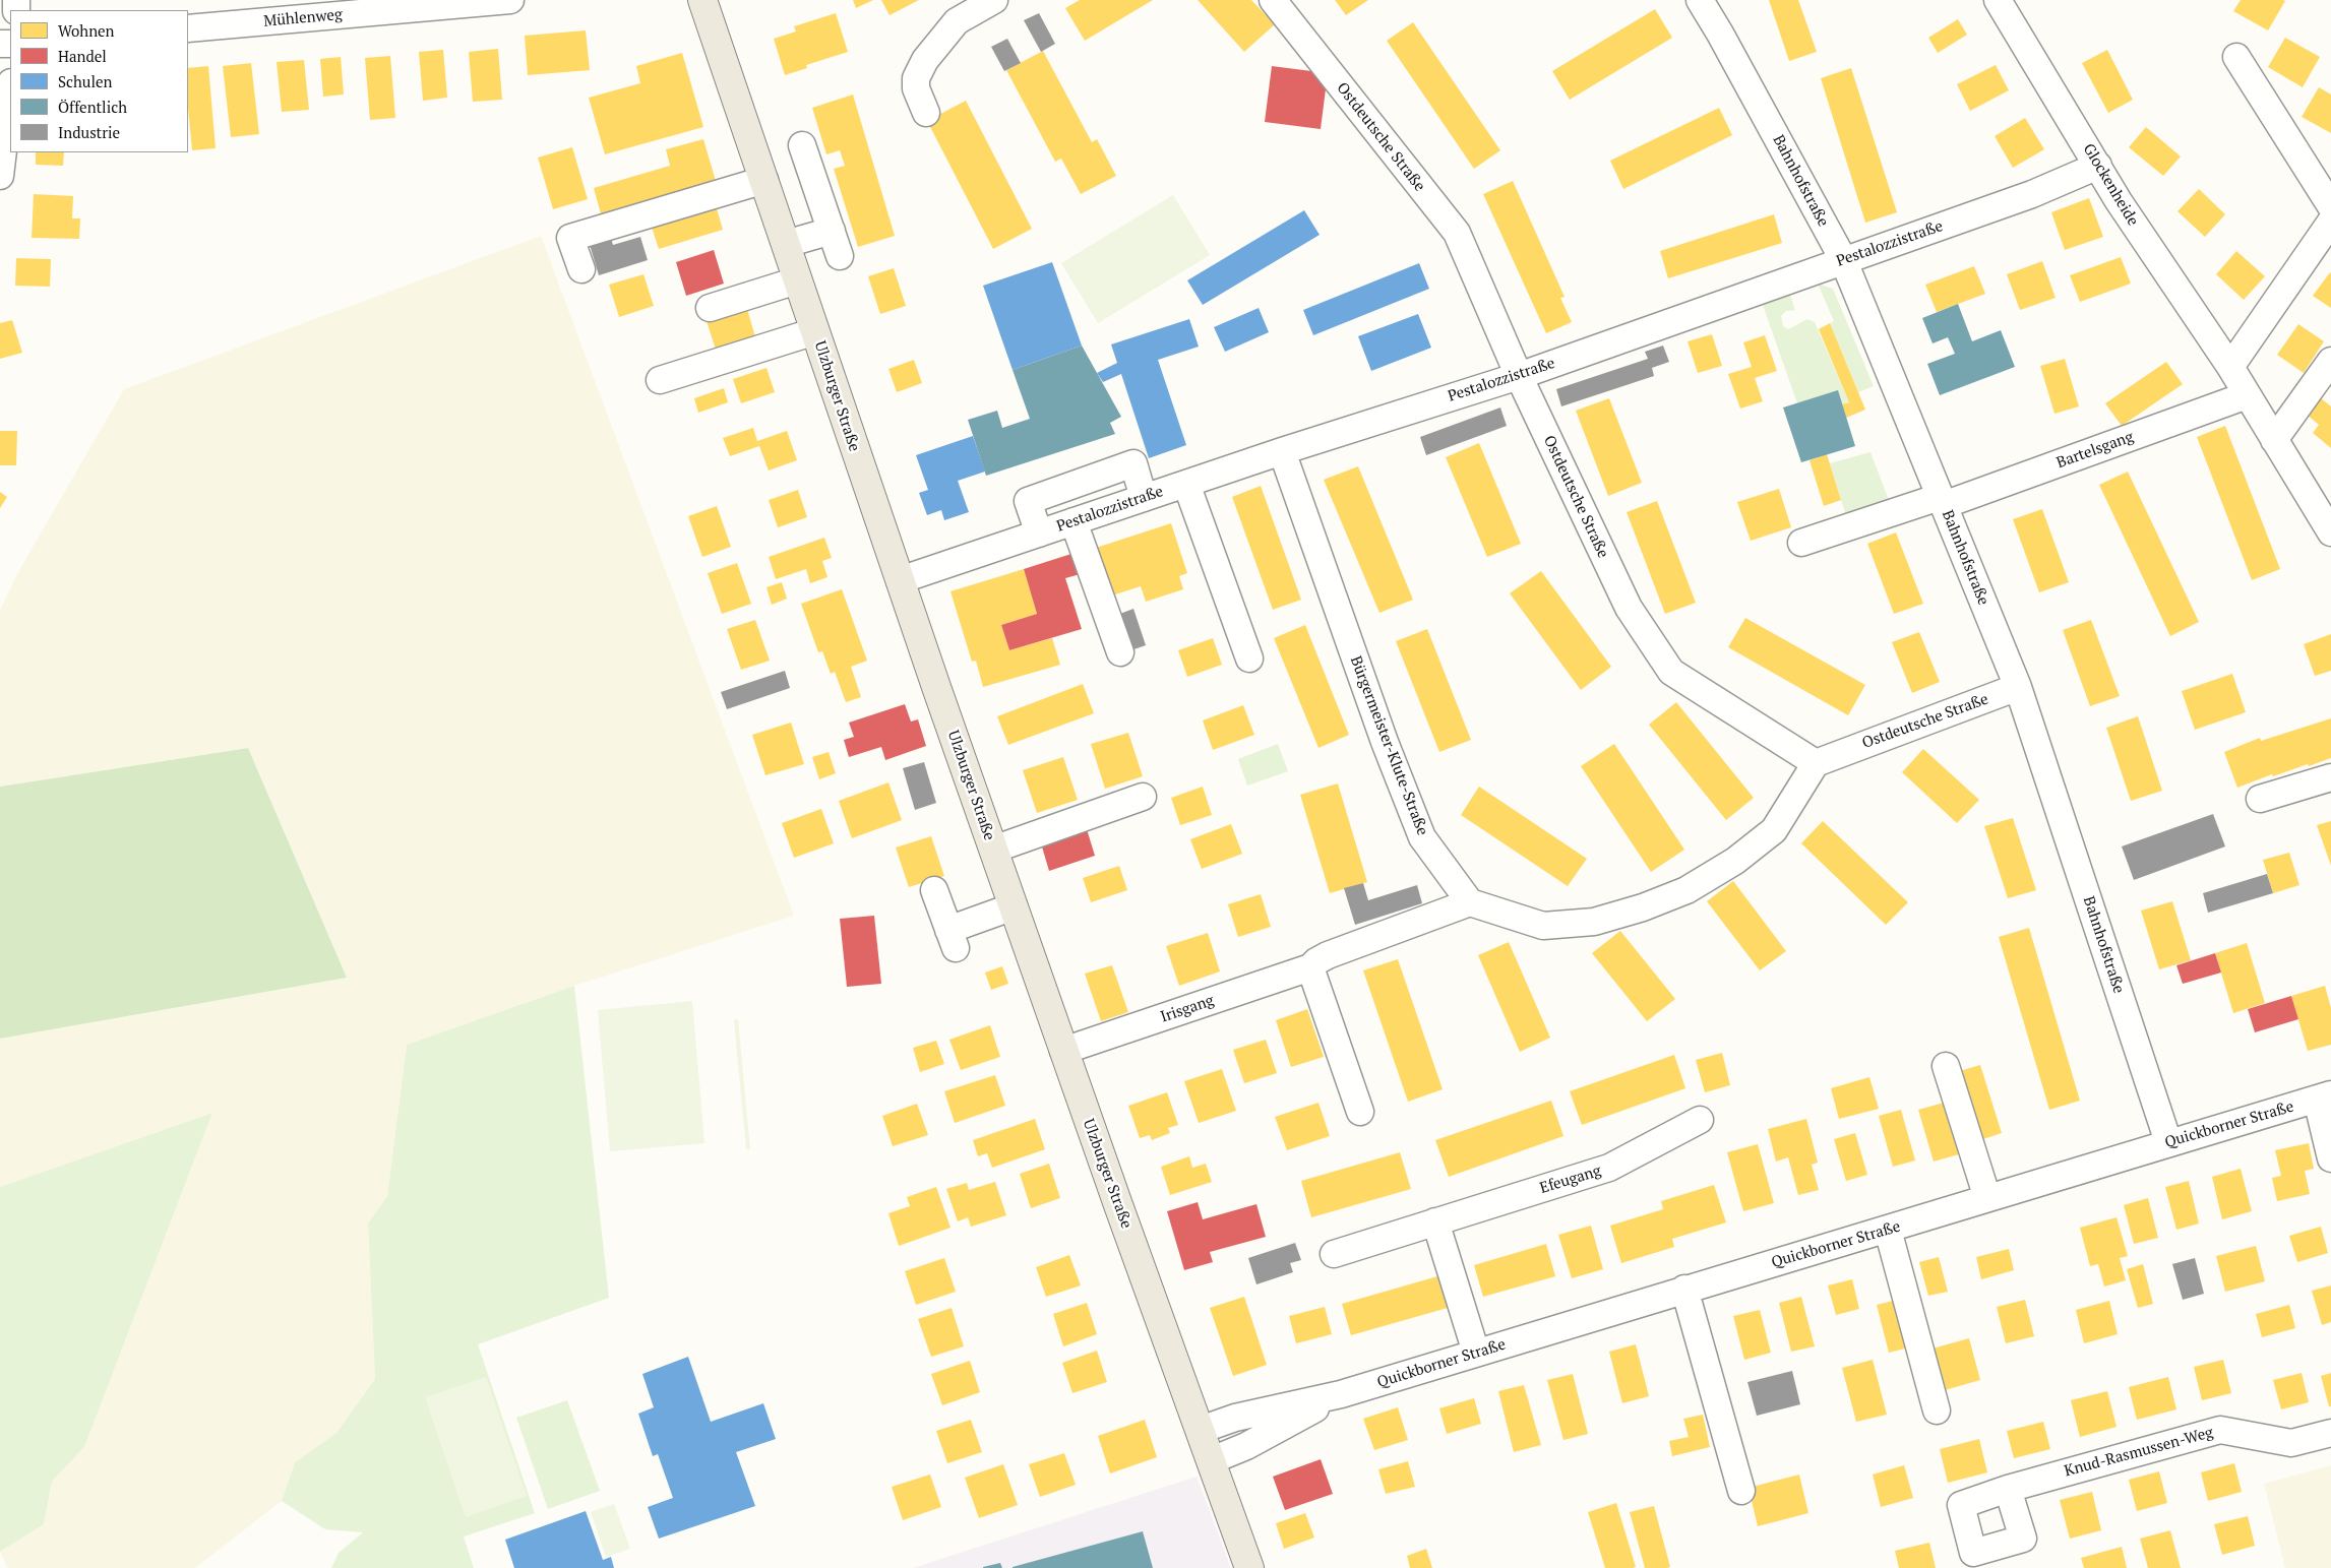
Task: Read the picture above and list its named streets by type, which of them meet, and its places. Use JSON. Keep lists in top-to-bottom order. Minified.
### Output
{"streets":{"main road":["Ulzburger Straße"],"street":["Mühlenweg","Ostdeutsche Straße","Bahnhofstraße","Glockenheide","Pestalozzistraße","Bartelsgang","Bürgermeister-Klute-Straße","Irisgang","Quickborner Straße","Efeugang","Knud-Rasmussen-Weg"]},"crossings":[["Ostdeutsche Straße","Bahnhofstraße"],["Ostdeutsche Straße","Pestalozzistraße"],["Bahnhofstraße","Pestalozzistraße"],["Bahnhofstraße","Bartelsgang"],["Bahnhofstraße","Quickborner Straße"],["Glockenheide","Pestalozzistraße"],["Glockenheide","Bartelsgang"],["Pestalozzistraße","Ulzburger Straße"],["Pestalozzistraße","Bürgermeister-Klute-Straße"],["Ulzburger Straße","Irisgang"],["Ulzburger Straße","Quickborner Straße"],["Bürgermeister-Klute-Straße","Irisgang"]],"legend":["Wohnen","Handel","Schulen","Öffentlich","Industrie"]}
